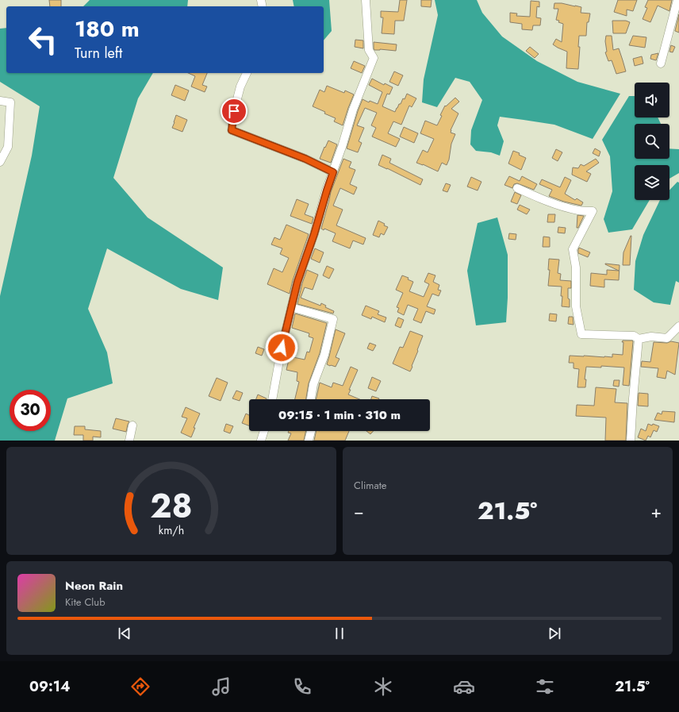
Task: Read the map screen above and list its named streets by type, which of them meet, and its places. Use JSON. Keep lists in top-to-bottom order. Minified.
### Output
{"page":{"turn":["180 m","Turn left"],"limit":"30","trip":"09:15 · 1 min · 310 m","tile":"Climate","heat":["−","21.5°","+"],"song":["Neon Rain","Kite Club"],"tabs":["09:14","21.5°"],"gauge":["28","km/h"]}}
